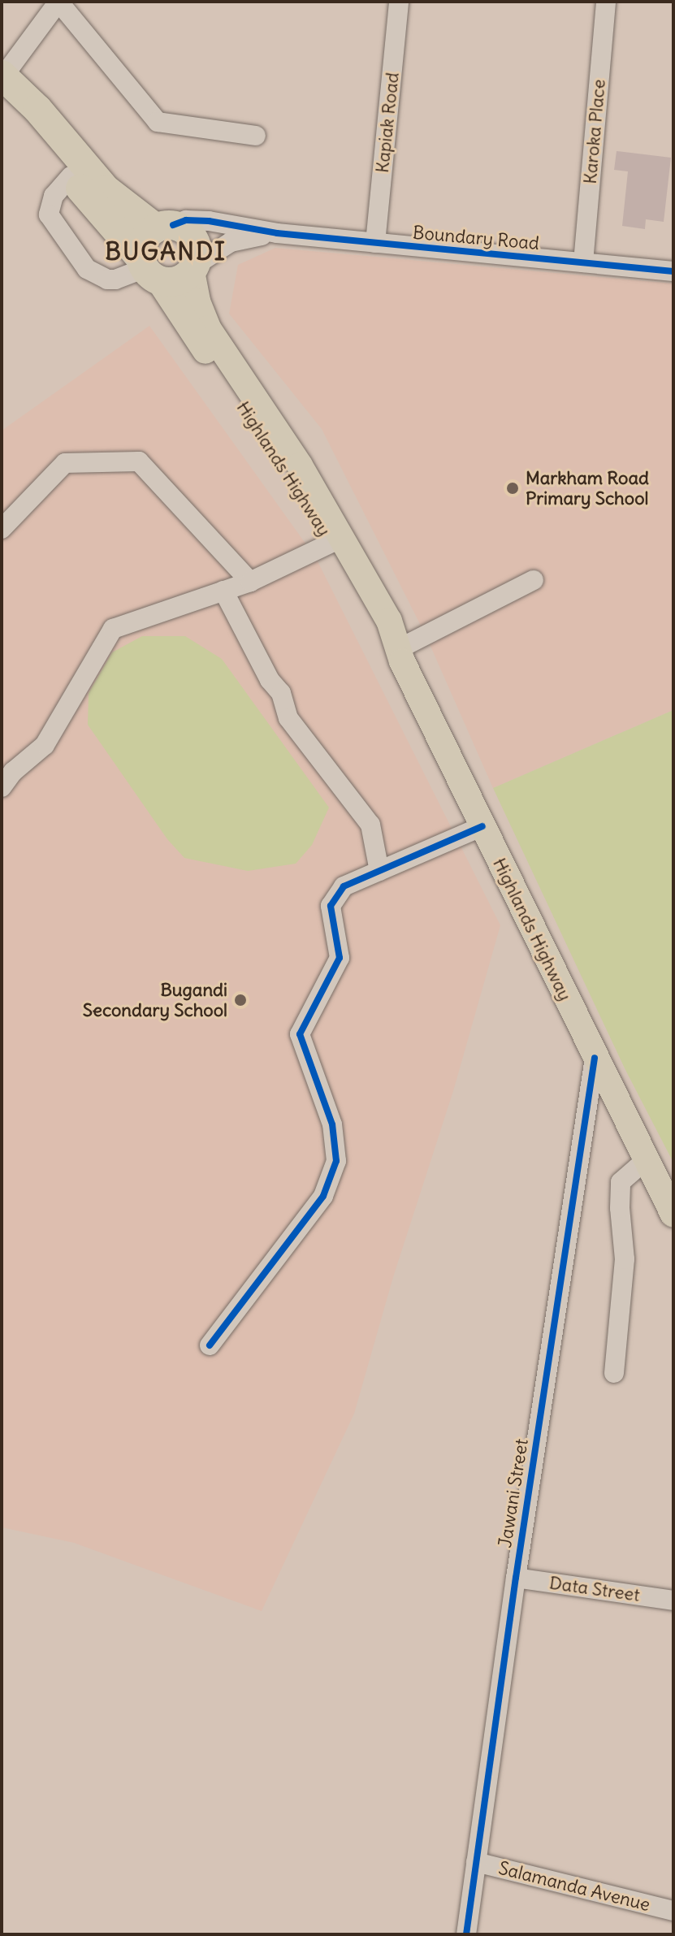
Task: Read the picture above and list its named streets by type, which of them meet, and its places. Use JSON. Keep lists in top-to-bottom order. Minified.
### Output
{"streets":{"main road":["Highlands Highway"],"street":["Kapiak Road","Karoka Place","Boundary Road","Jawani Street","Data Street","Salamanda Avenue"]},"crossings":[["Kapiak Road","Boundary Road"],["Karoka Place","Boundary Road"],["Highlands Highway","Jawani Street"],["Jawani Street","Data Street"],["Jawani Street","Salamanda Avenue"]],"districts":["BUGANDI"],"places":["Markham Road Primary School","Bugandi Secondary School"]}
